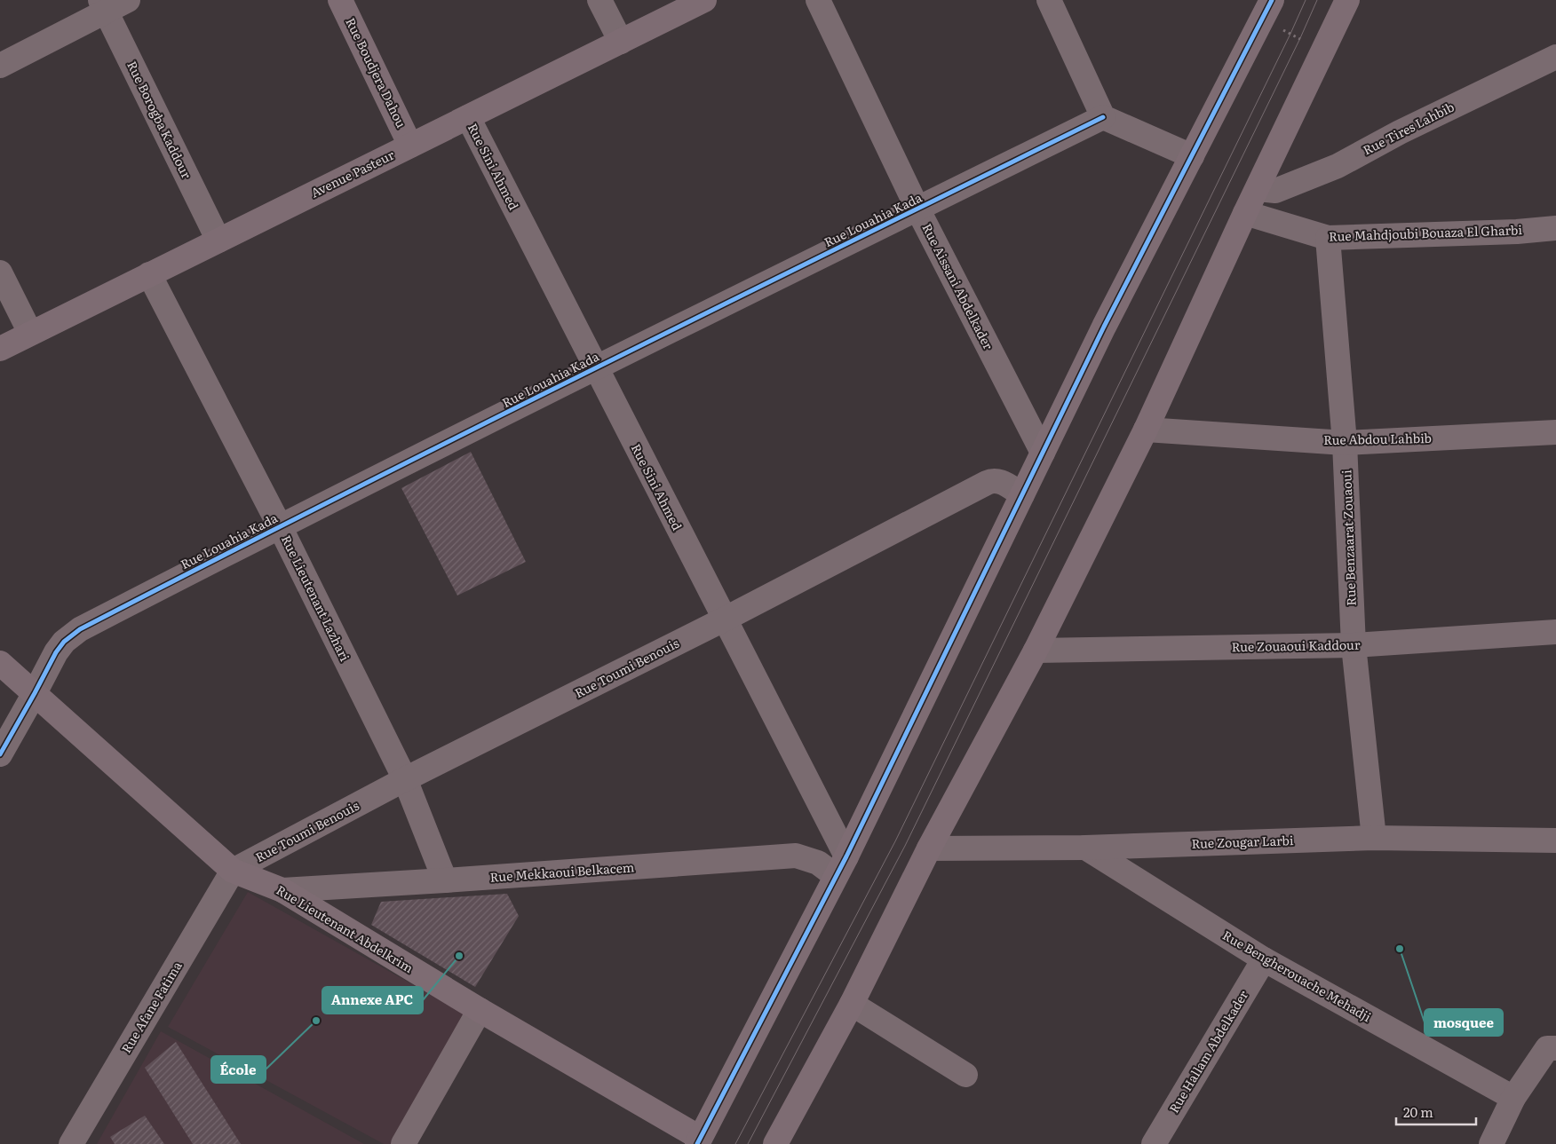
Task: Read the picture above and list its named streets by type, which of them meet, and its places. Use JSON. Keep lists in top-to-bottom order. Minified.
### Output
{"streets":{"street":["Rue Boudjera Dahou","Rue Borogba Kaddour","Rue Tires Lahbib","Rue Sini Ahmed","Avenue Pasteur","Rue Louahia Kada","Rue Mahdjoubi Bouaza El Gharbi","Rue Aissani Abdelkader","Rue Abdou Lahbib","Rue Benzaarat Zouaoui","Rue Lieutenant Lazhari","Rue Zouaoui Kaddour","Rue Toumi Benouis","Rue Zougar Larbi","Rue Mekkaoui Belkacem","Rue Lieutenant Abdelkrim","Rue Bengherouache Mehadji","Rue Afane Fatima","Rue Hallam Abdelkader"]},"crossings":[["Rue Boudjera Dahou","Avenue Pasteur"],["Rue Borogba Kaddour","Avenue Pasteur"],["Rue Sini Ahmed","Avenue Pasteur"],["Rue Sini Ahmed","Rue Louahia Kada"],["Rue Sini Ahmed","Rue Toumi Benouis"],["Rue Sini Ahmed","Rue Mekkaoui Belkacem"],["Avenue Pasteur","Rue Lieutenant Lazhari"],["Rue Louahia Kada","Rue Aissani Abdelkader"],["Rue Louahia Kada","Rue Lieutenant Lazhari"],["Rue Louahia Kada","Rue Lieutenant Abdelkrim"],["Rue Mahdjoubi Bouaza El Gharbi","Rue Benzaarat Zouaoui"],["Rue Abdou Lahbib","Rue Benzaarat Zouaoui"],["Rue Benzaarat Zouaoui","Rue Zouaoui Kaddour"],["Rue Benzaarat Zouaoui","Rue Zougar Larbi"],["Rue Lieutenant Lazhari","Rue Toumi Benouis"],["Rue Lieutenant Lazhari","Rue Mekkaoui Belkacem"],["Rue Toumi Benouis","Rue Lieutenant Abdelkrim"],["Rue Toumi Benouis","Rue Afane Fatima"],["Rue Zougar Larbi","Rue Bengherouache Mehadji"],["Rue Mekkaoui Belkacem","Rue Lieutenant Abdelkrim"],["Rue Lieutenant Abdelkrim","Rue Afane Fatima"],["Rue Bengherouache Mehadji","Rue Hallam Abdelkader"]],"places":["mosquee","Annexe APC","École"],"scale_bar":"20 m"}
